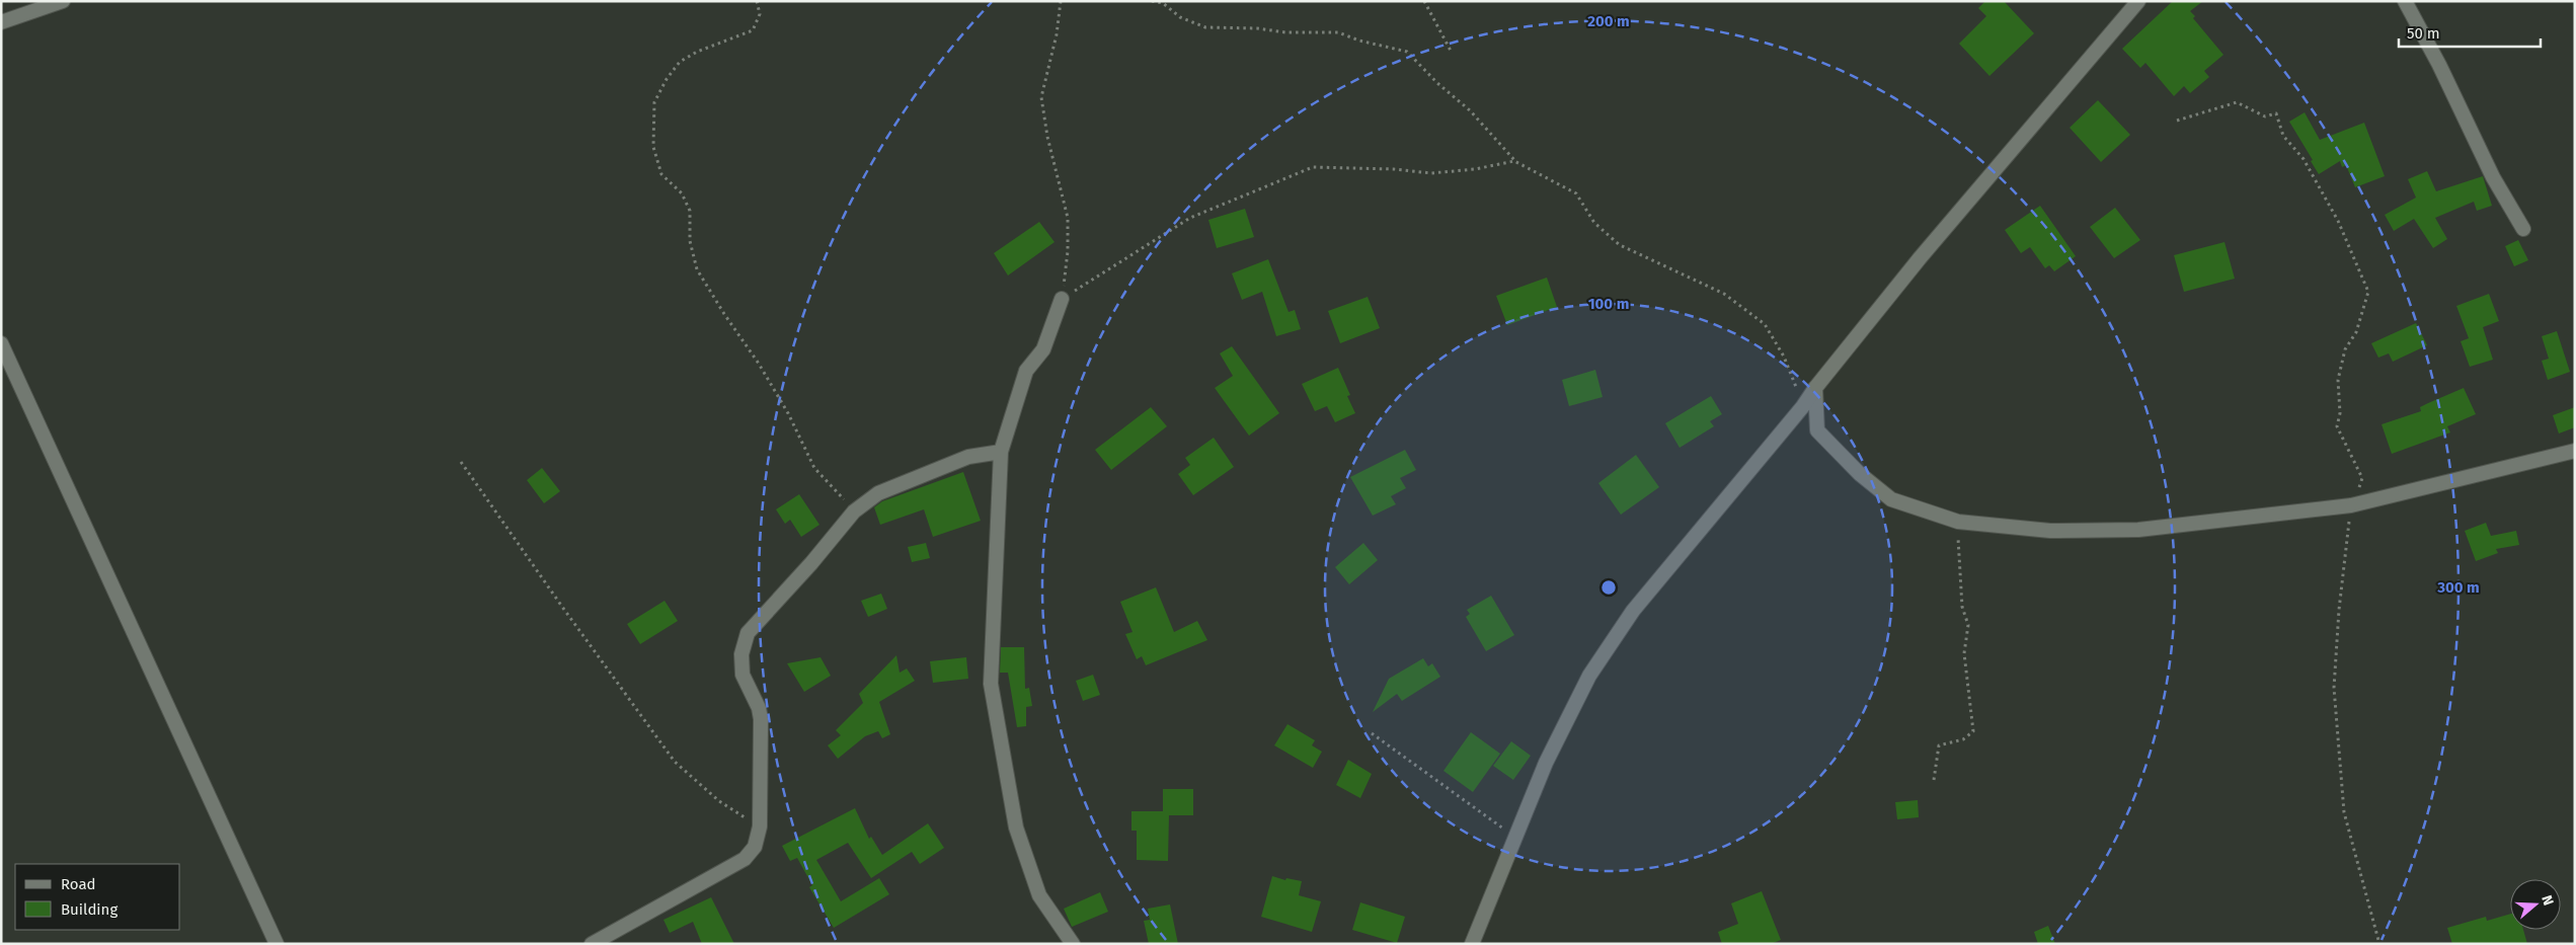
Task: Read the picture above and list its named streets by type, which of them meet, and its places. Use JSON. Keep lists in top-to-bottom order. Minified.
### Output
{"legend":["Road","Building"],"scale_bar":"50 m","north":"right","rings":["200 m","100 m","300 m"]}
